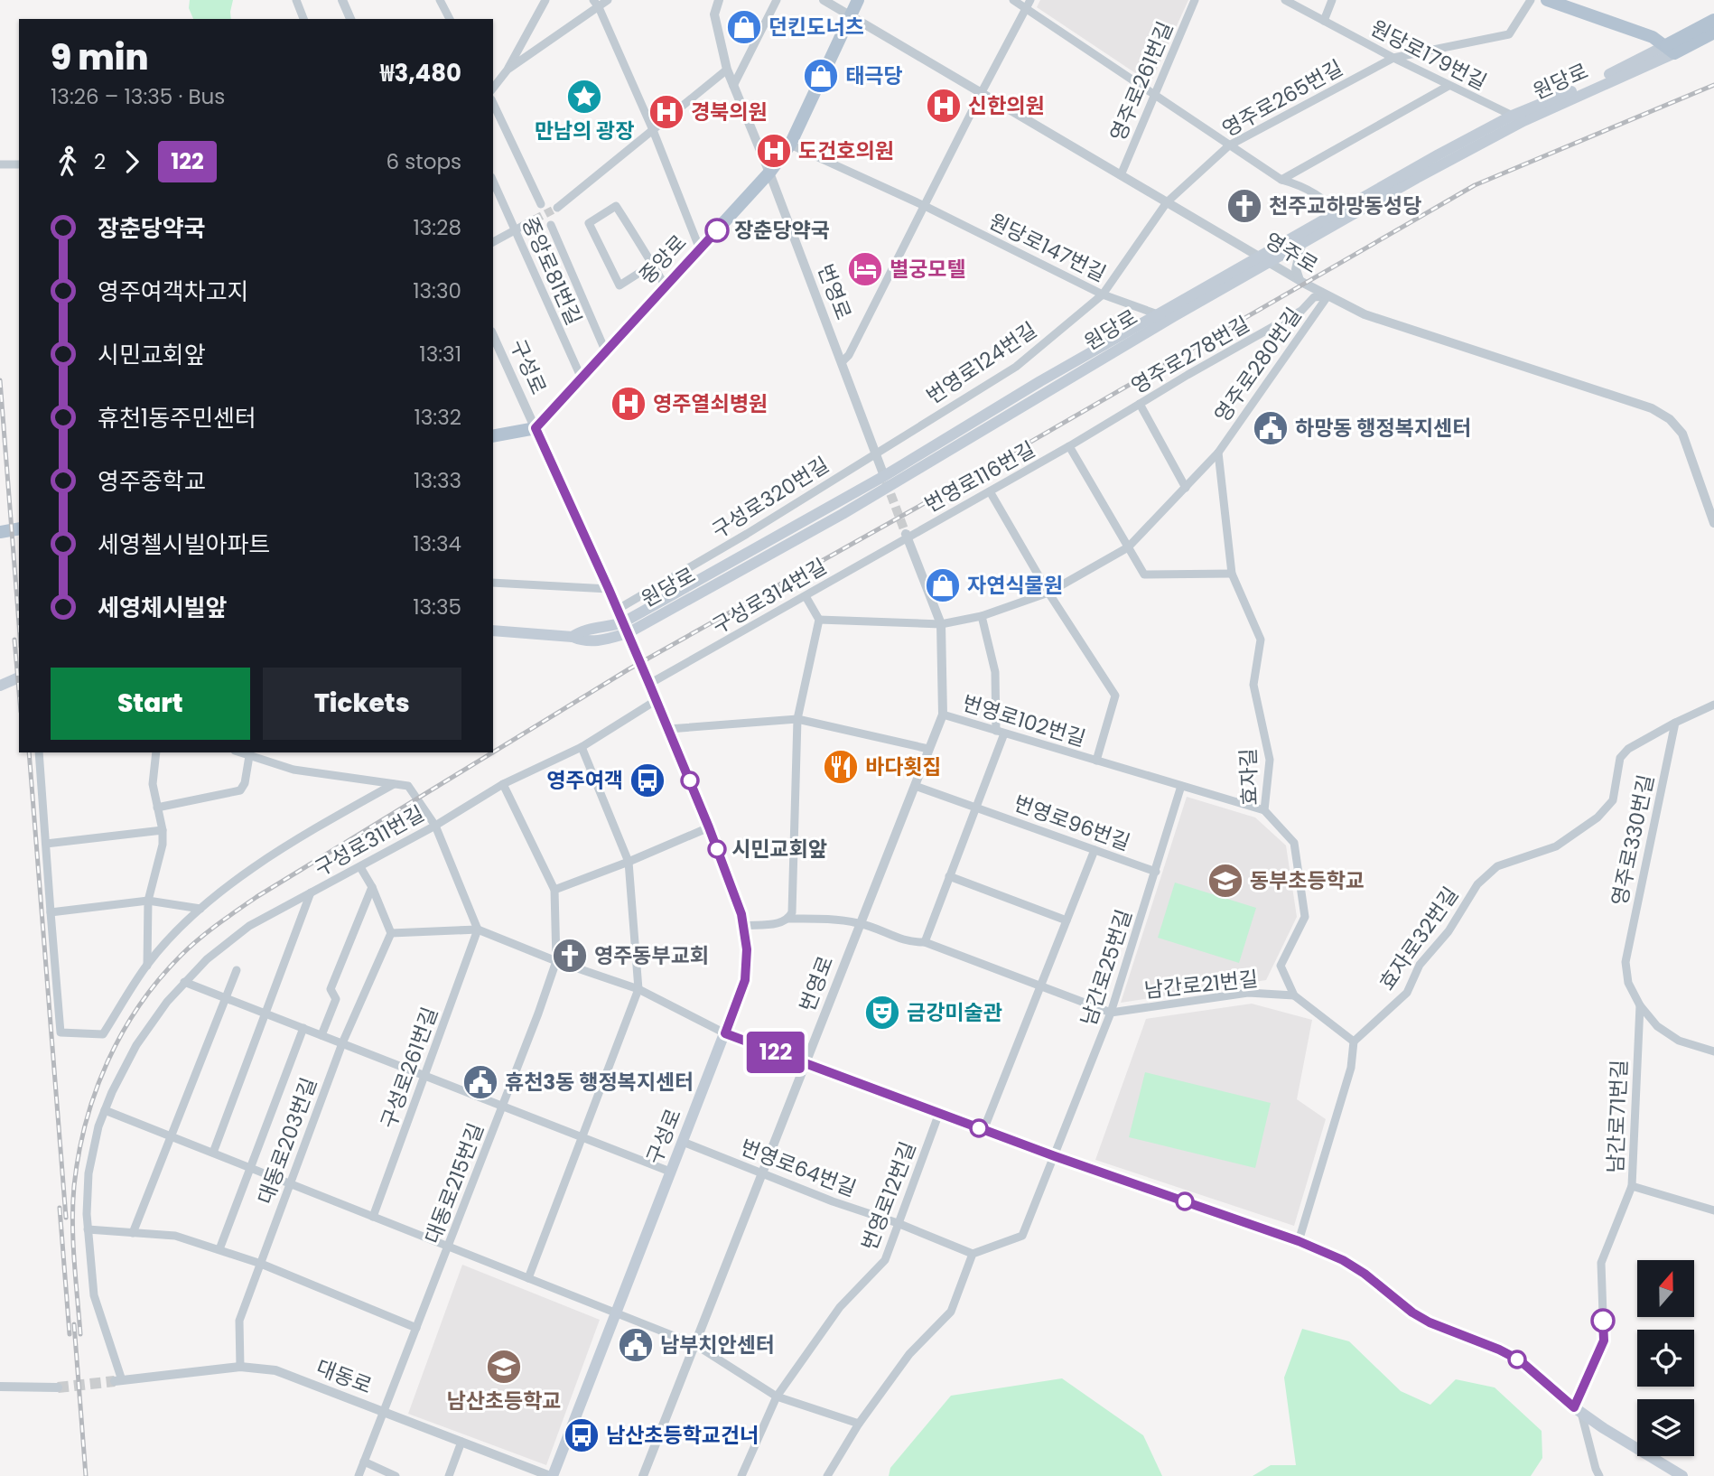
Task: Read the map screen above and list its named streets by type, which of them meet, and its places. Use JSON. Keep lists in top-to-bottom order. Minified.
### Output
{"streets":{"main road":["원당로","중앙로","구성로"],"street":["원당로179번길","영주로261번길","영주로265번길","원당로147번길","영주로","중앙로81번길","번영로","영주로278번길","번영로124번길","영주로280번길","번영로116번길","구성로320번길","구성로314번길","번영로102번길","효자길","번영로96번길","영주로330번길","구성로311번길","효자로32번길","남간로25번길","남간로21번길","구성로261번길","남간로71번길","대동로203번길","번영로64번길","대동로215번길","번영로12번길","대동로"]},"crossings":[["원당로179번길","원당로"],["원당로179번길","영주로265번길"],["영주로261번길","영주로"],["원당로","원당로147번길"],["원당로","영주로"],["원당로","번영로"],["원당로","구성로"],["영주로265번길","원당로147번길"],["영주로265번길","영주로"],["영주로265번길","번영로124번길"],["원당로147번길","중앙로"],["원당로147번길","번영로124번길"],["영주로","중앙로"],["영주로","영주로278번길"],["영주로","영주로280번길"],["중앙로","중앙로81번길"],["중앙로","번영로"],["중앙로","구성로"],["번영로","번영로124번길"],["번영로","영주로280번길"],["번영로","번영로116번길"],["번영로","구성로320번길"],["번영로","구성로314번길"],["번영로","번영로102번길"],["번영로","번영로96번길"],["번영로","남간로21번길"],["번영로","번영로64번길"],["영주로278번길","영주로280번길"],["영주로278번길","번영로116번길"],["번영로124번길","구성로320번길"],["영주로280번길","번영로102번길"],["영주로280번길","효자길"],["구성로","구성로320번길"],["구성로","구성로314번길"],["구성로","구성로311번길"],["구성로","남간로21번길"],["구성로","번영로64번길"],["구성로","대동로"],["번영로116번길","구성로314번길"],["번영로116번길","번영로102번길"],["번영로102번길","효자길"],["번영로102번길","남간로25번길"],["효자길","효자로32번길"],["효자길","남간로21번길"],["번영로96번길","남간로25번길"],["영주로330번길","효자로32번길"],["영주로330번길","남간로71번길"],["구성로311번길","대동로215번길"],["구성로311번길","대동로"],["남간로25번길","남간로21번길"],["대동로203번길","대동로"],["번영로64번길","번영로12번길"],["대동로215번길","대동로"]],"places":{"shop":["던킨도너츠","태극당","자연식물원"],"place":["만남의 광장"],"hospital":["신한의원","경북의원","도건호의원","영주열쇠병원"],"church":["천주교하망동성당","영주동부교회"],"other":["장춘당약국","시민교회앞"],"hotel":["별궁모텔"],"public building":["하망동 행정복지센터","휴천3동 행정복지센터","남부치안센터"],"restaurant":["바다횟집"],"bus stop":["영주여객","남산초등학교건너"],"school or university":["동부초등학교","남산초등학교"],"theatre":["금강미술관"]},"lines":["bus line 122"],"north":"top","page":{"on_map":"122","heading":["9 min","13:26 – 13:35 · Bus","₩3,480"],"legs":["2","122","6 stops"],"list":[{"name":"장춘당약국","value":"13:28"},{"name":"영주여객차고지","value":"13:30"},{"name":"시민교회앞","value":"13:31"},{"name":"휴천1동주민센터","value":"13:32"},{"name":"영주중학교","value":"13:33"},{"name":"세영첼시빌아파트","value":"13:34"},{"name":"세영체시빌앞","value":"13:35"}],"buttons":["Start","Tickets"]}}
